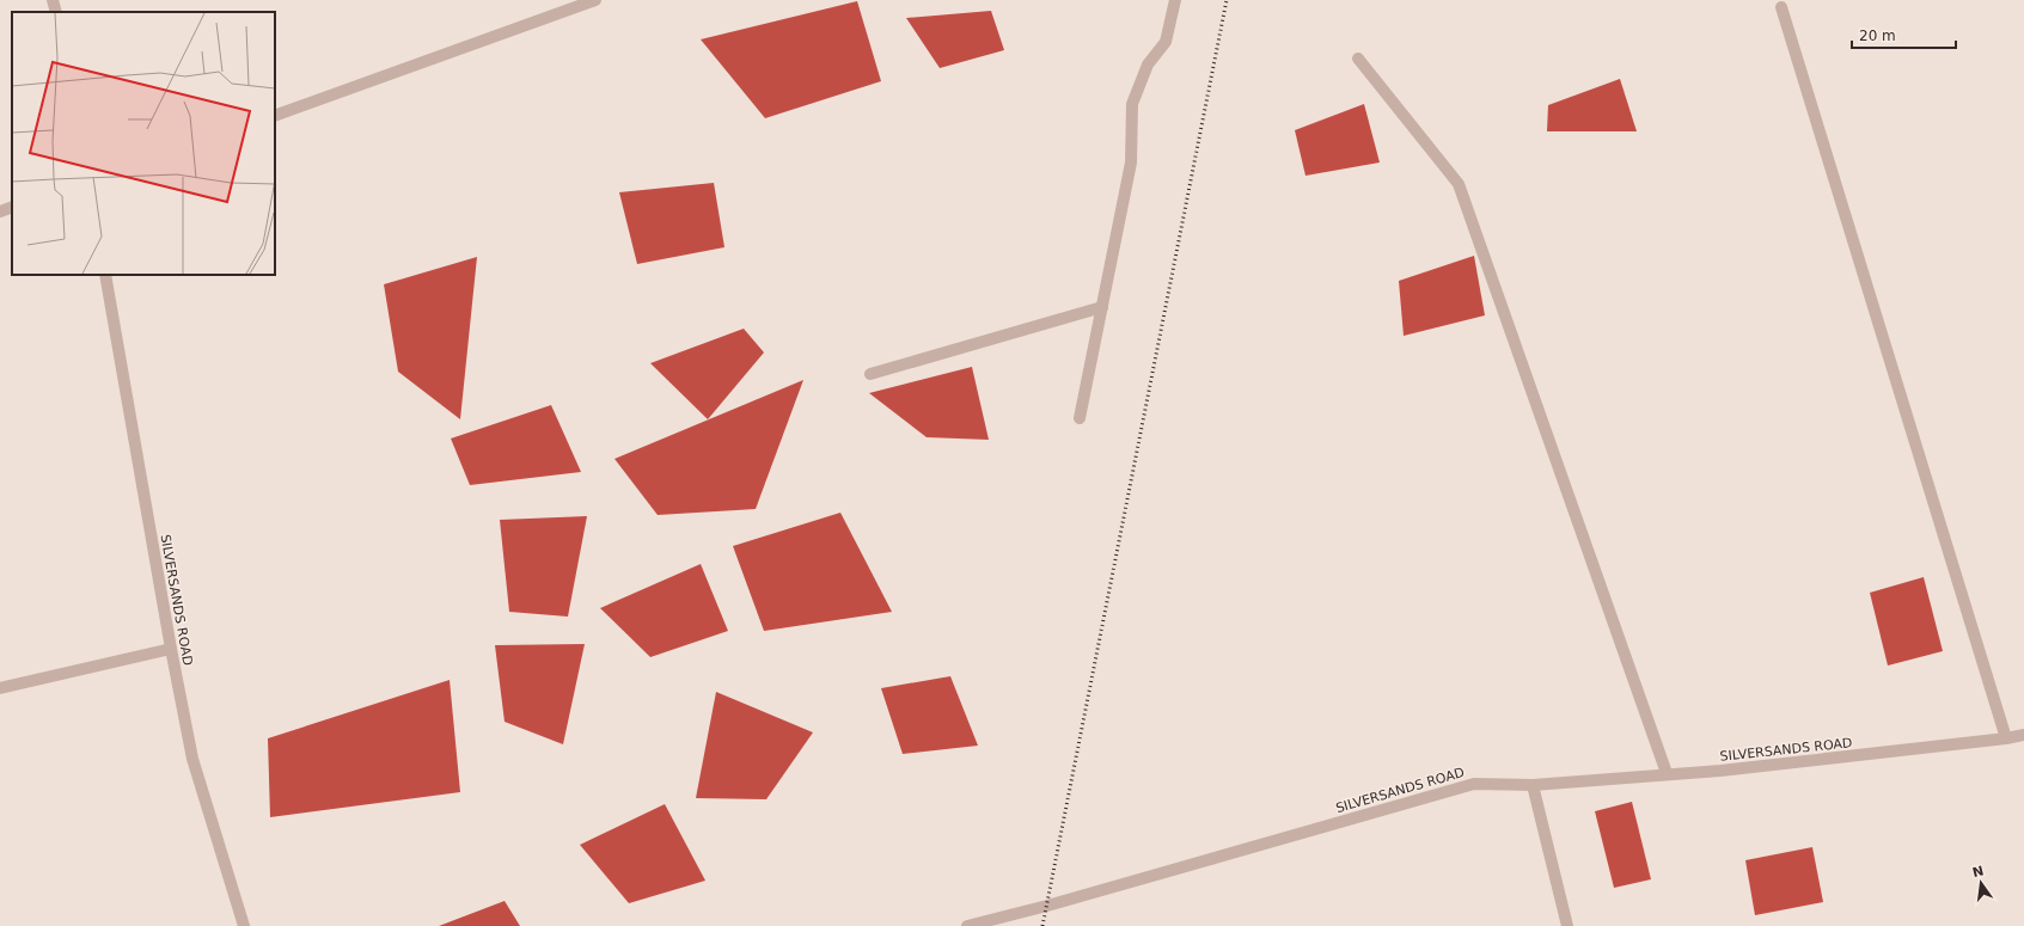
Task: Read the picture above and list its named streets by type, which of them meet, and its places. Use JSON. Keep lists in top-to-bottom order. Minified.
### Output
{"streets":{"street":["SILVERSANDS ROAD"]},"scale_bar":"20 m","north":"top"}
